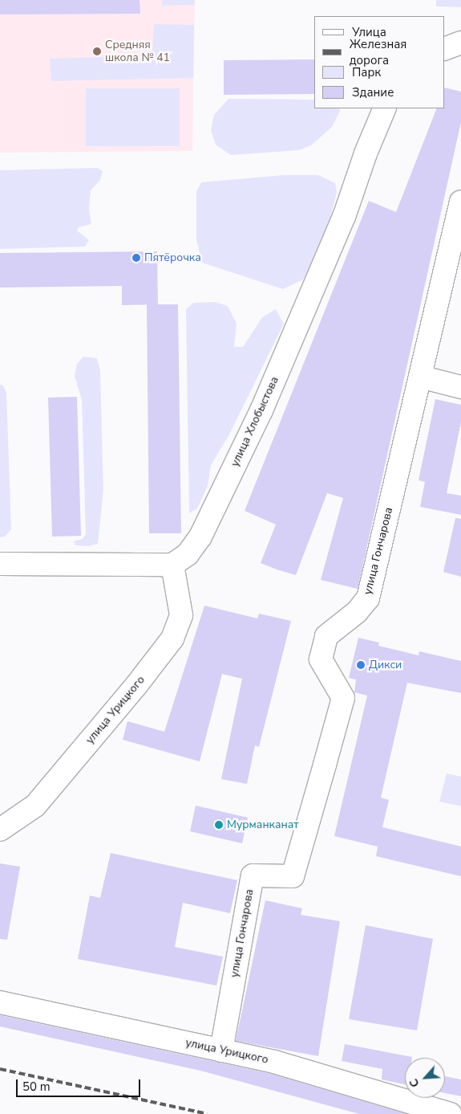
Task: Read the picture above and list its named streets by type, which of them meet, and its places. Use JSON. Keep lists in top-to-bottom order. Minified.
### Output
{"streets":{"street":["улица Хлобыстова","улица Гончарова","улица Урицкого"]},"crossings":[["улица Хлобыстова","улица Урицкого"],["улица Гончарова","улица Урицкого"]],"places":["Средняя школа № 41","Пятёрочка","Дикси","Мурманканат"],"legend":["Улица","Железная дорога","Парк","Здание"],"scale_bar":"50 m","north":"bottom left"}
